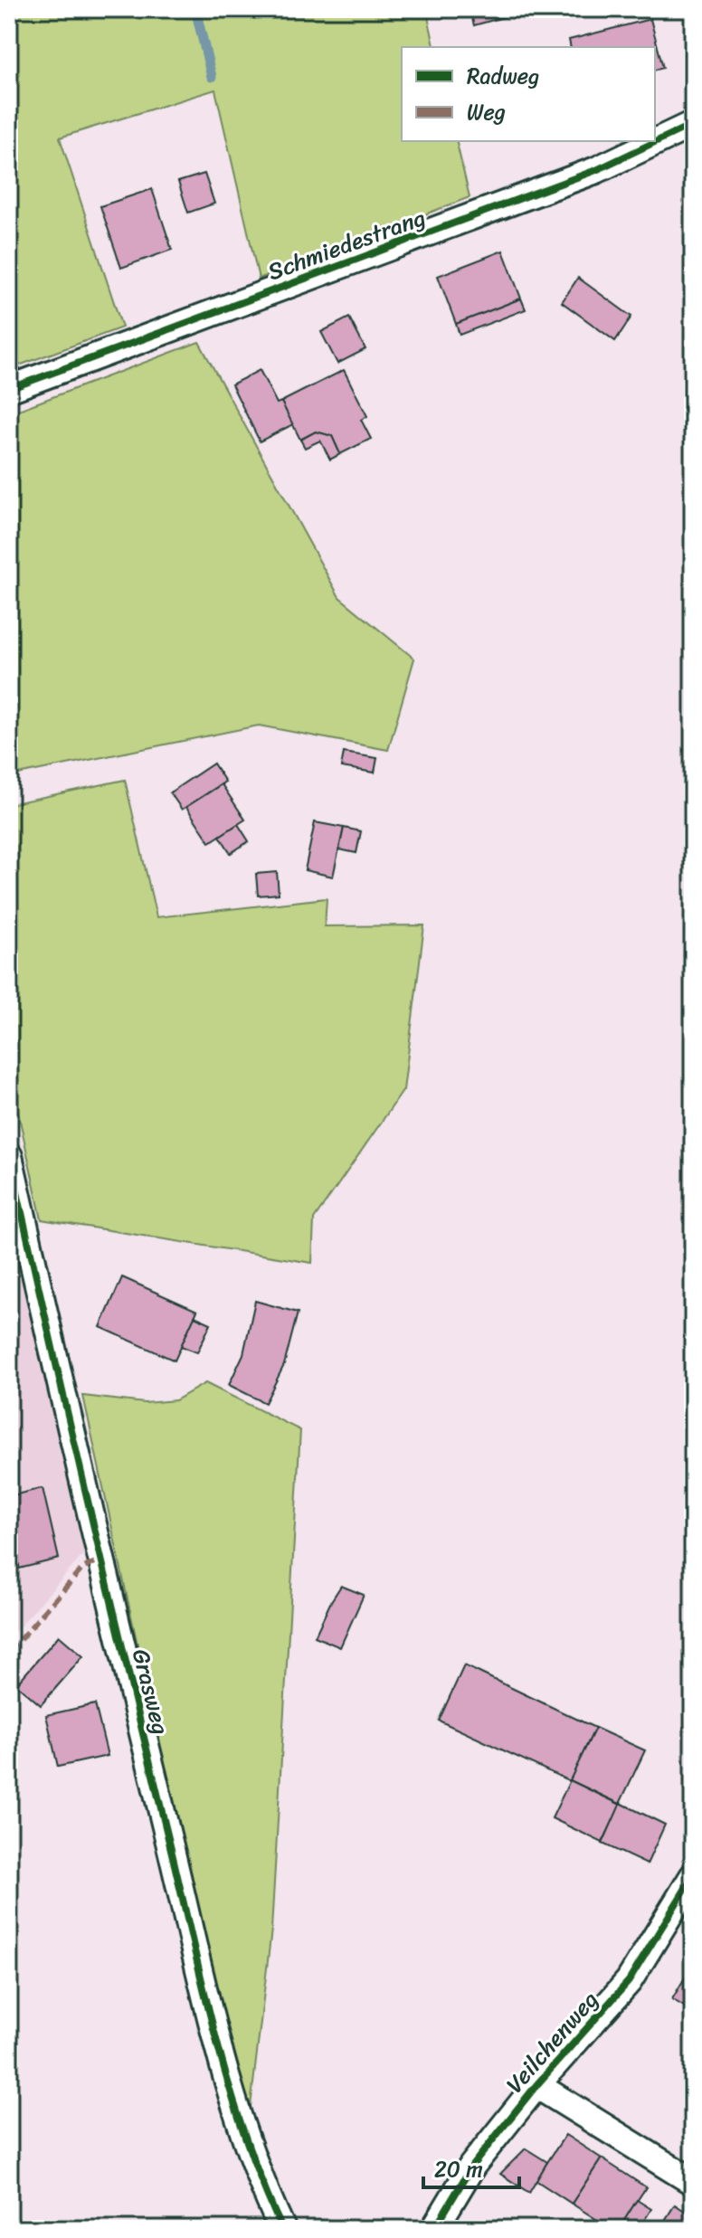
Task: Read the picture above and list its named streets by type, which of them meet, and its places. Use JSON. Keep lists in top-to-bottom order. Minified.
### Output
{"streets":{"street":["Schmiedestrang","Grasweg","Veilchenweg"]},"legend":["Radweg","Weg"],"scale_bar":"20 m"}
